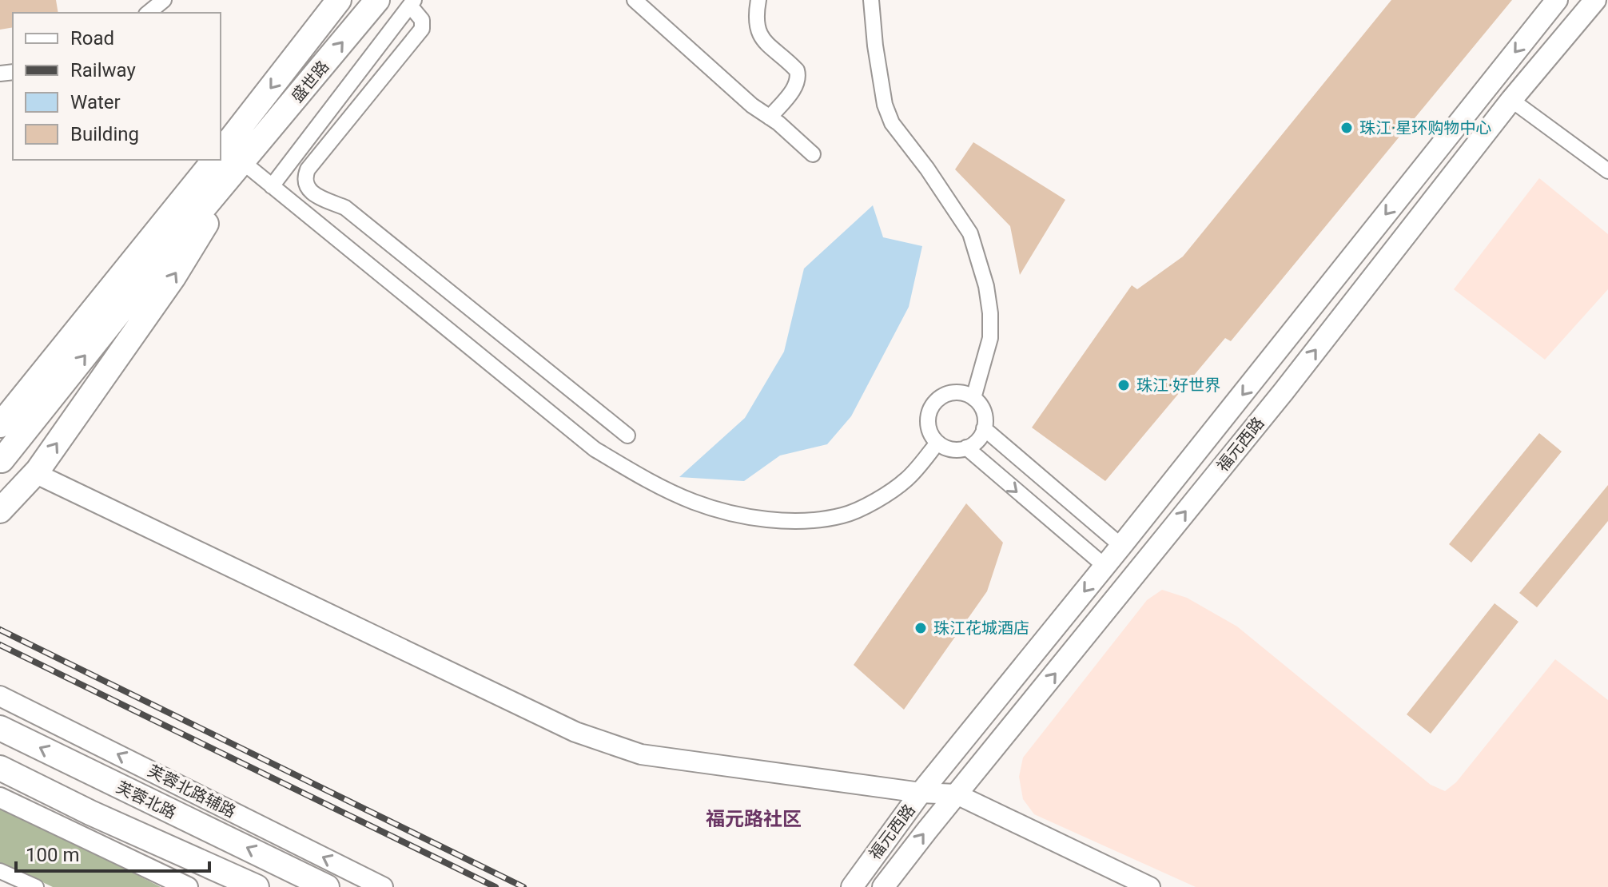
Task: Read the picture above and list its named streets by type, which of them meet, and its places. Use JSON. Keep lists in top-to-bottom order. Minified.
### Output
{"streets":{"main road":["盛世路","福元西路","芙蓉北路"],"street":["芙蓉北路辅路"]},"districts":["福元路社区"],"places":["珠江·星环购物中心","珠江·好世界","珠江花城酒店"],"legend":["Road","Railway","Water","Building"],"scale_bar":"100 m"}
